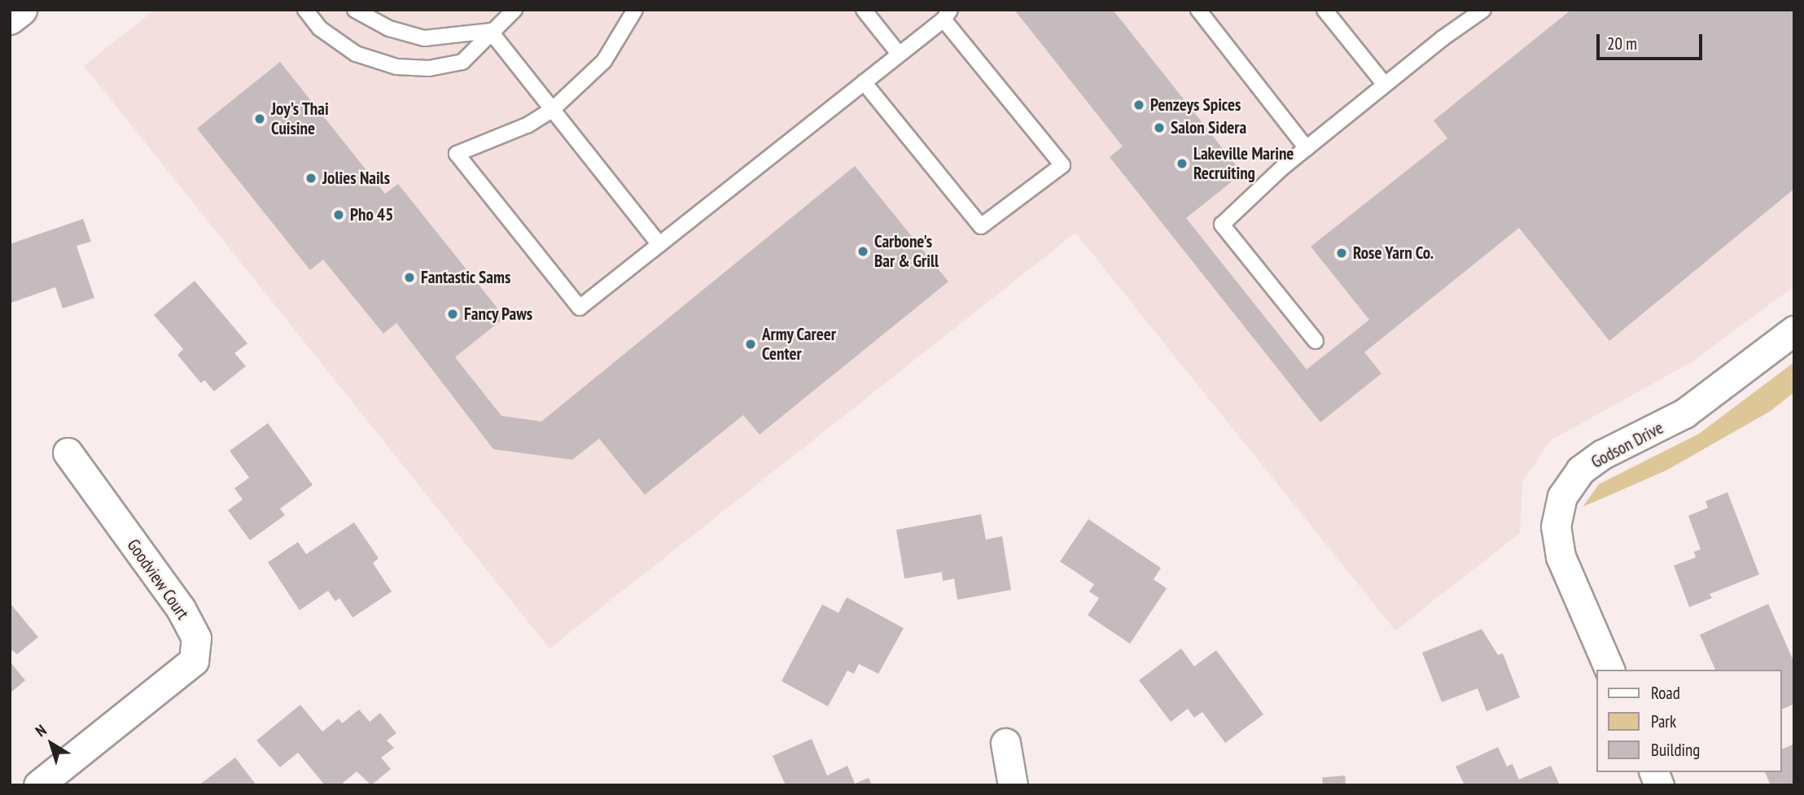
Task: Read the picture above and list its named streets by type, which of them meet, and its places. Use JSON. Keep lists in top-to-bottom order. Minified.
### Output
{"streets":{"street":["Godson Drive","Goodview Court"]},"places":["Penzeys Spices","Joy's Thai Cuisine","Salon Sidera","Lakeville Marine Recruiting","Jolies Nails","Pho 45","Carbone's Bar & Grill","Rose Yarn Co.","Fantastic Sams","Fancy Paws","Army Career Center"],"legend":["Road","Park","Building"],"scale_bar":"20 m","north":"top left"}
